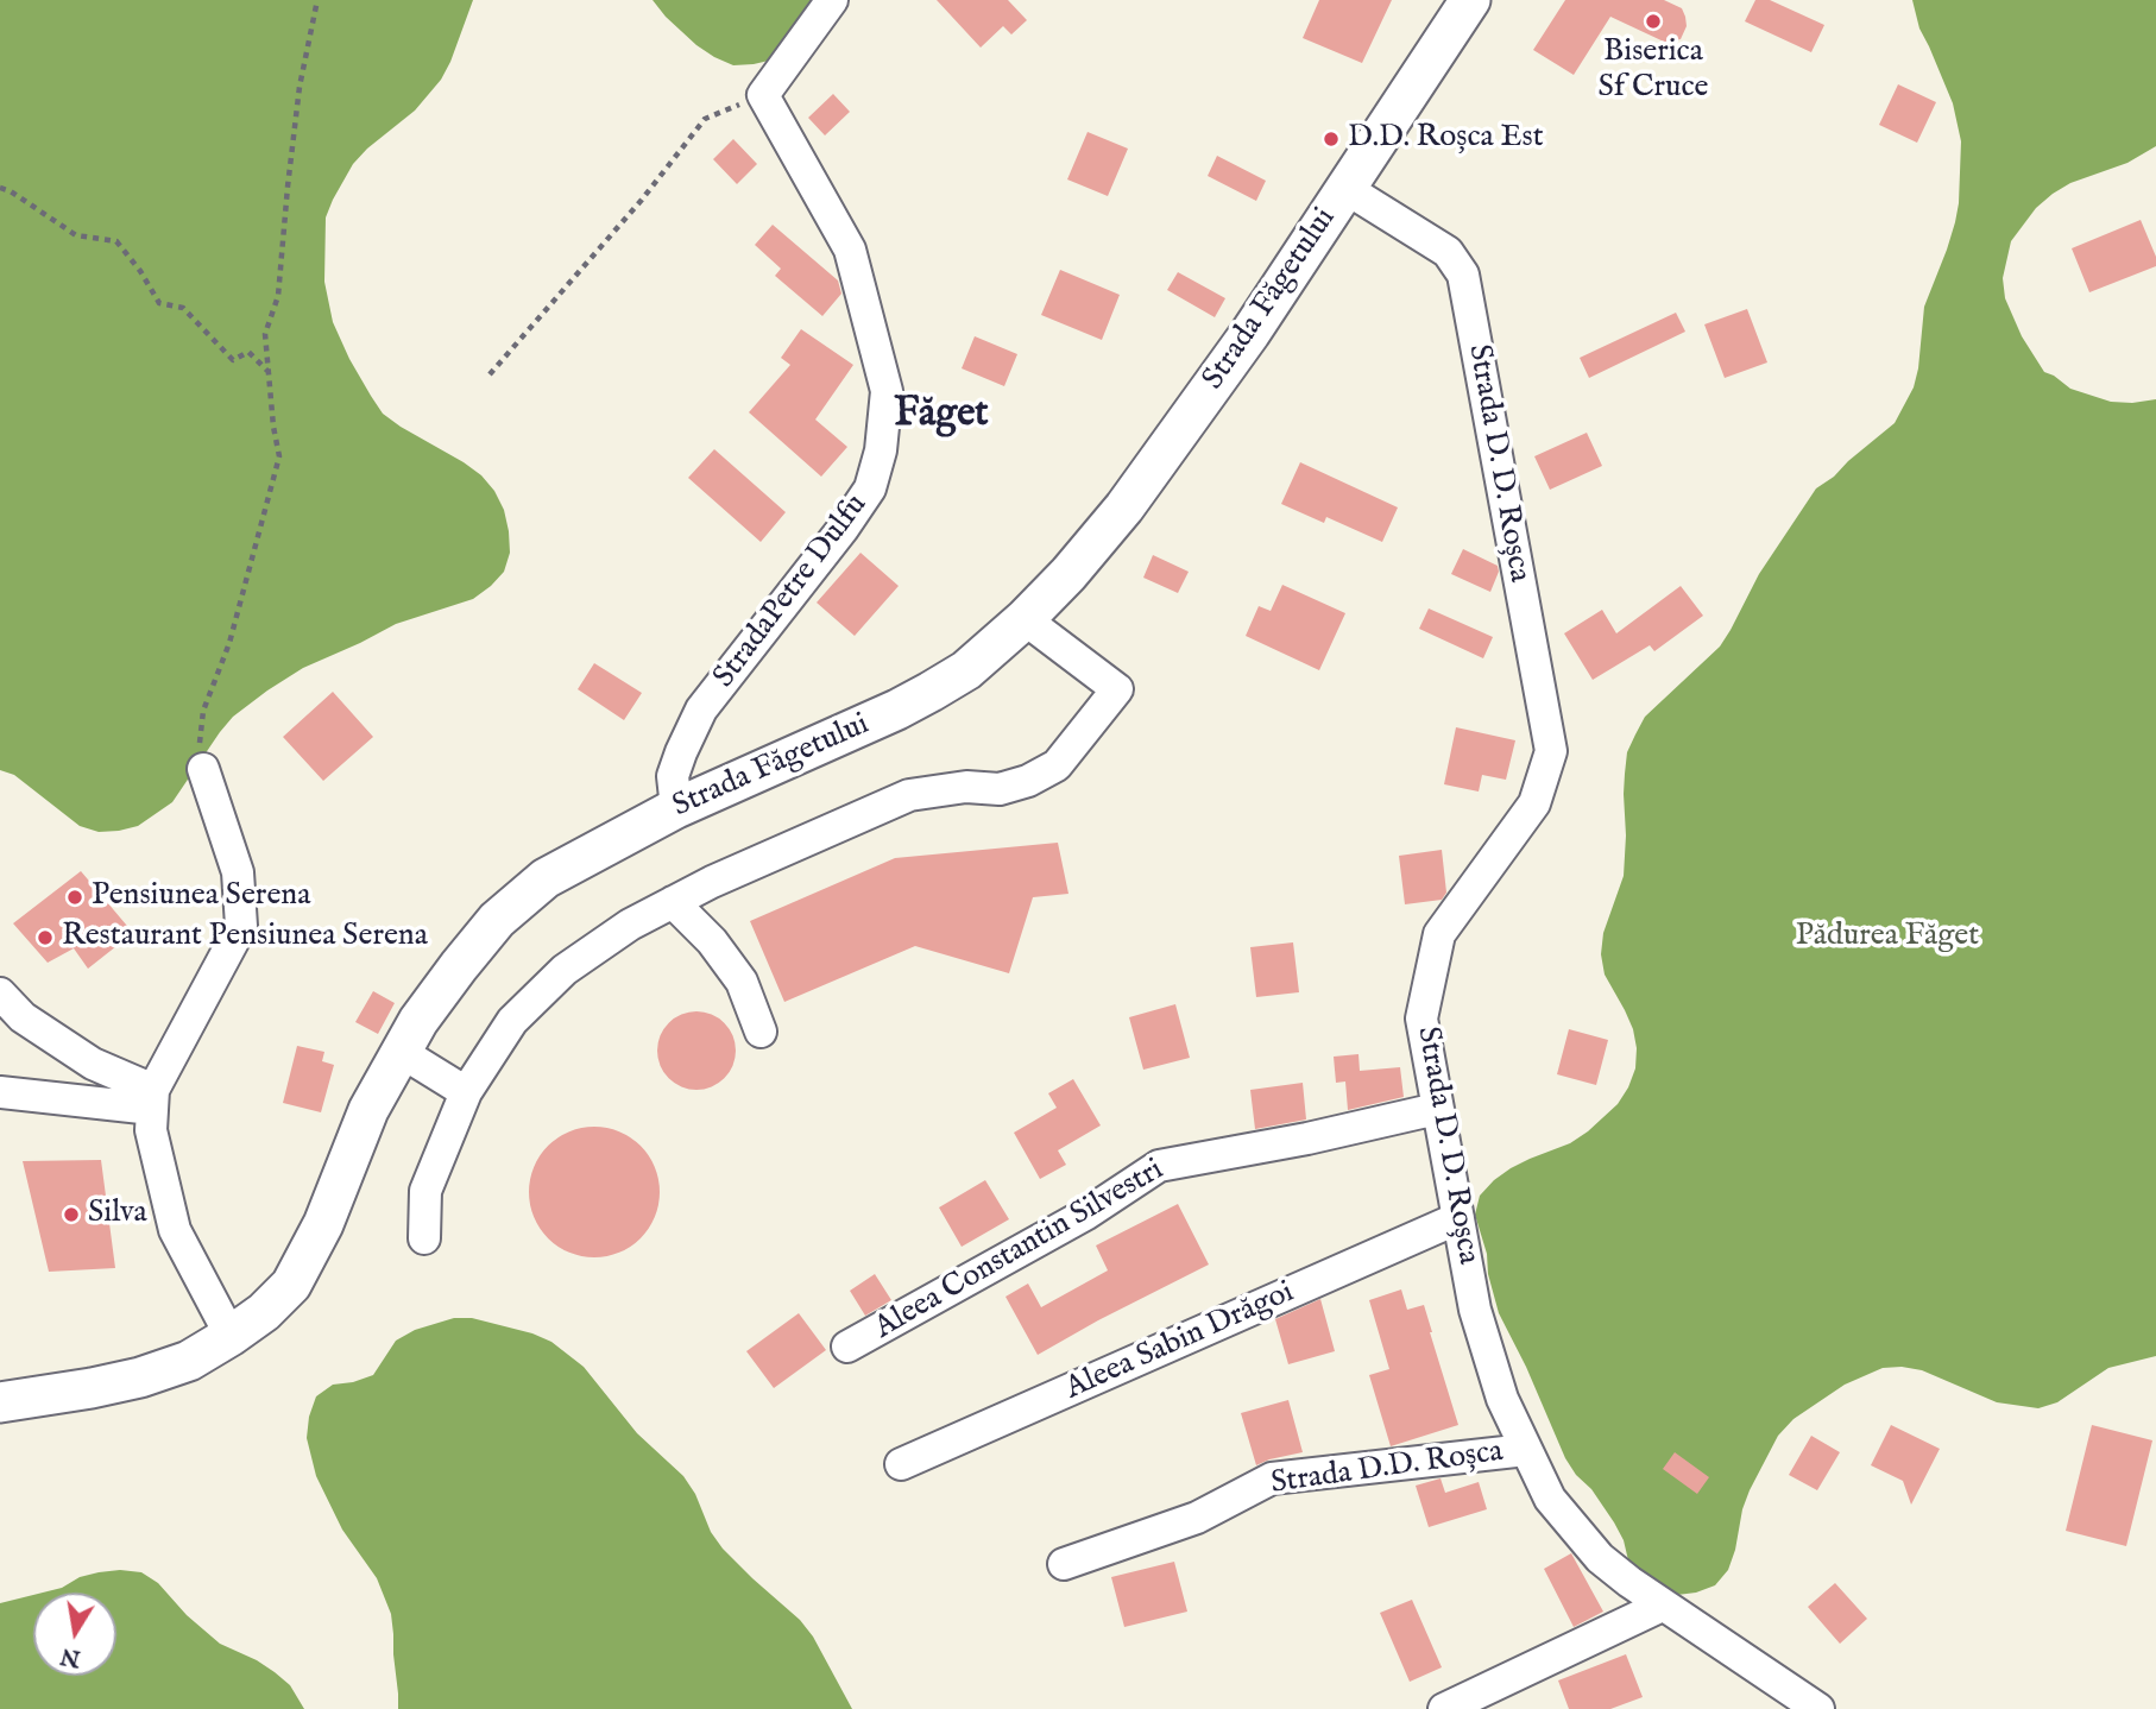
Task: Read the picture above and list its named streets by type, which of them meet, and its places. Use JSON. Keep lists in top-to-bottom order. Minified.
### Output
{"streets":{"main road":["Strada Făgetului"],"street":["Strada D. D. Roșca","StradaPetre Dulfu","Aleea Constantin Silvestri","Aleea Sabin Drăgoi","Strada D.D. Roșca"]},"crossings":[["Strada Făgetului","Strada D. D. Roșca"],["Strada Făgetului","StradaPetre Dulfu"],["Strada D. D. Roșca","Aleea Constantin Silvestri"],["Strada D. D. Roșca","Aleea Sabin Drăgoi"],["Strada D. D. Roșca","Strada D.D. Roșca"]],"districts":["Făget"],"parks":["Pădurea Făget"],"places":["Biserica Sf Cruce","D.D. Roșca Est","Pensiunea Serena","Restaurant Pensiunea Serena","Silva"],"north":"bottom"}
